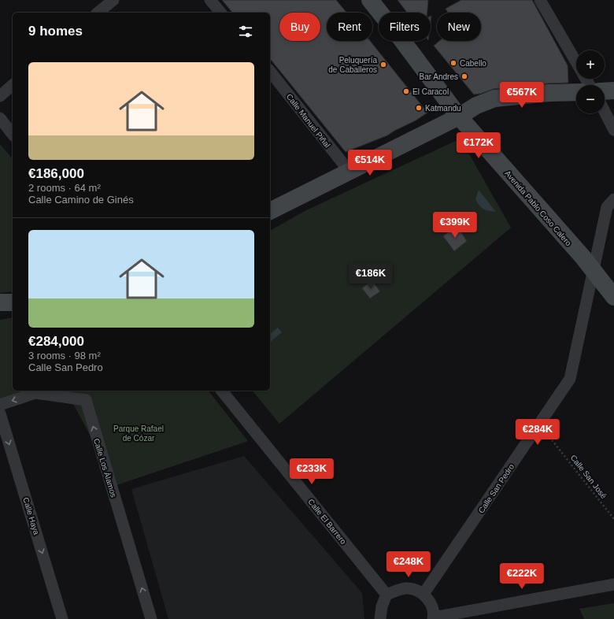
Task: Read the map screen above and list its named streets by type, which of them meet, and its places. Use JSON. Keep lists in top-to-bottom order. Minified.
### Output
{"streets":{"main road":["Avenida Pablo Coso Calero"],"street":["Calle Manuel Piñal","Calle Los Álamos","Calle San Pedro","Calle Haya","Calle El Barrero"],"path":["Calle San José"]},"crossings":[["Avenida Pablo Coso Calero","Calle San Pedro"]],"one_way":["Calle Los Álamos","Calle Haya"],"parks":["Parque Rafael de Cózar"],"places":["Cabello","Peluquería de Caballeros","Bar Andres","El Caracol","Katmandu"],"page":{"chip":["Buy","Rent","Filters","New"],"heading":"9 homes","map_buttons":["+","−"],"list":[{"name":"€186,000","note":"2 rooms · 64 m² · Calle Camino de Ginés"},{"name":"€284,000","note":"3 rooms · 98 m² · Calle San Pedro"}],"price":["€567K","€172K","€514K","€399K","€186K","€284K","€233K","€248K","€222K"]}}
